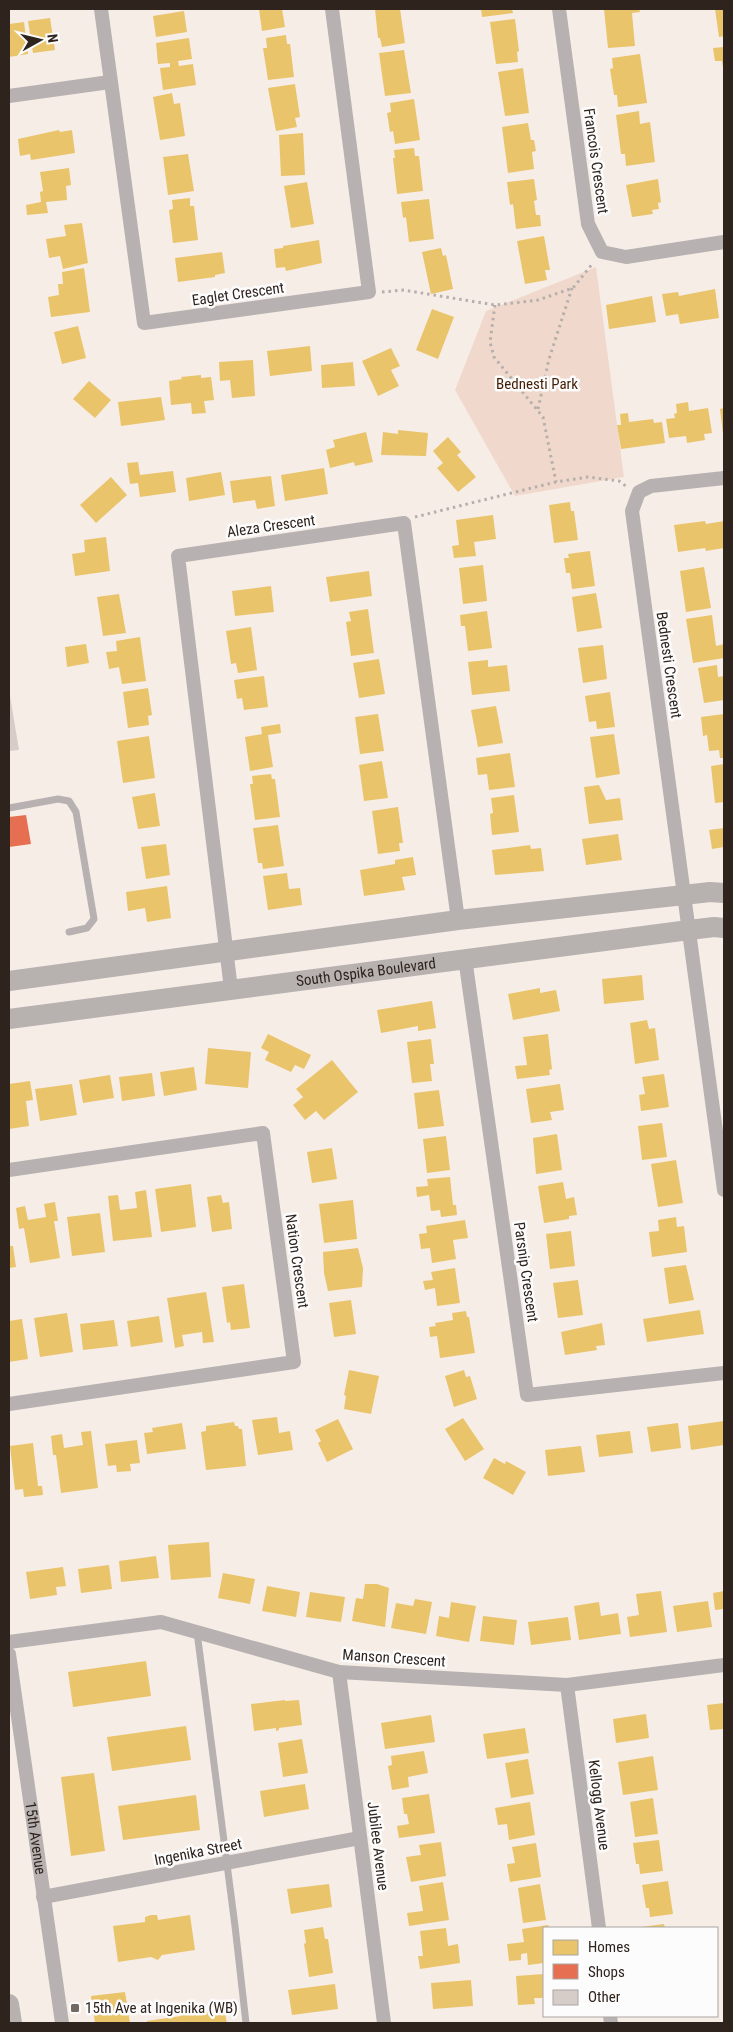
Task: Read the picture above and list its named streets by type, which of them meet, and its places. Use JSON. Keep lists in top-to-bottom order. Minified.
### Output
{"streets":{"main road":["South Ospika Boulevard"],"street":["Francois Crescent","Eaglet Crescent","Aleza Crescent","Bednesti Crescent","Nation Crescent","Parsnip Crescent","Manson Crescent","Kellogg Avenue","15th Avenue","Jubilee Avenue","Ingenika Street"]},"crossings":[["Aleza Crescent","South Ospika Boulevard"],["Bednesti Crescent","South Ospika Boulevard"],["South Ospika Boulevard","Parsnip Crescent"],["Manson Crescent","Kellogg Avenue"],["Manson Crescent","Jubilee Avenue"],["15th Avenue","Ingenika Street"],["Jubilee Avenue","Ingenika Street"]],"parks":["Bednesti Park"],"places":{"transit":["15th Ave at Ingenika (WB)"]},"legend":["Homes","Shops","Other"],"north":"right"}
